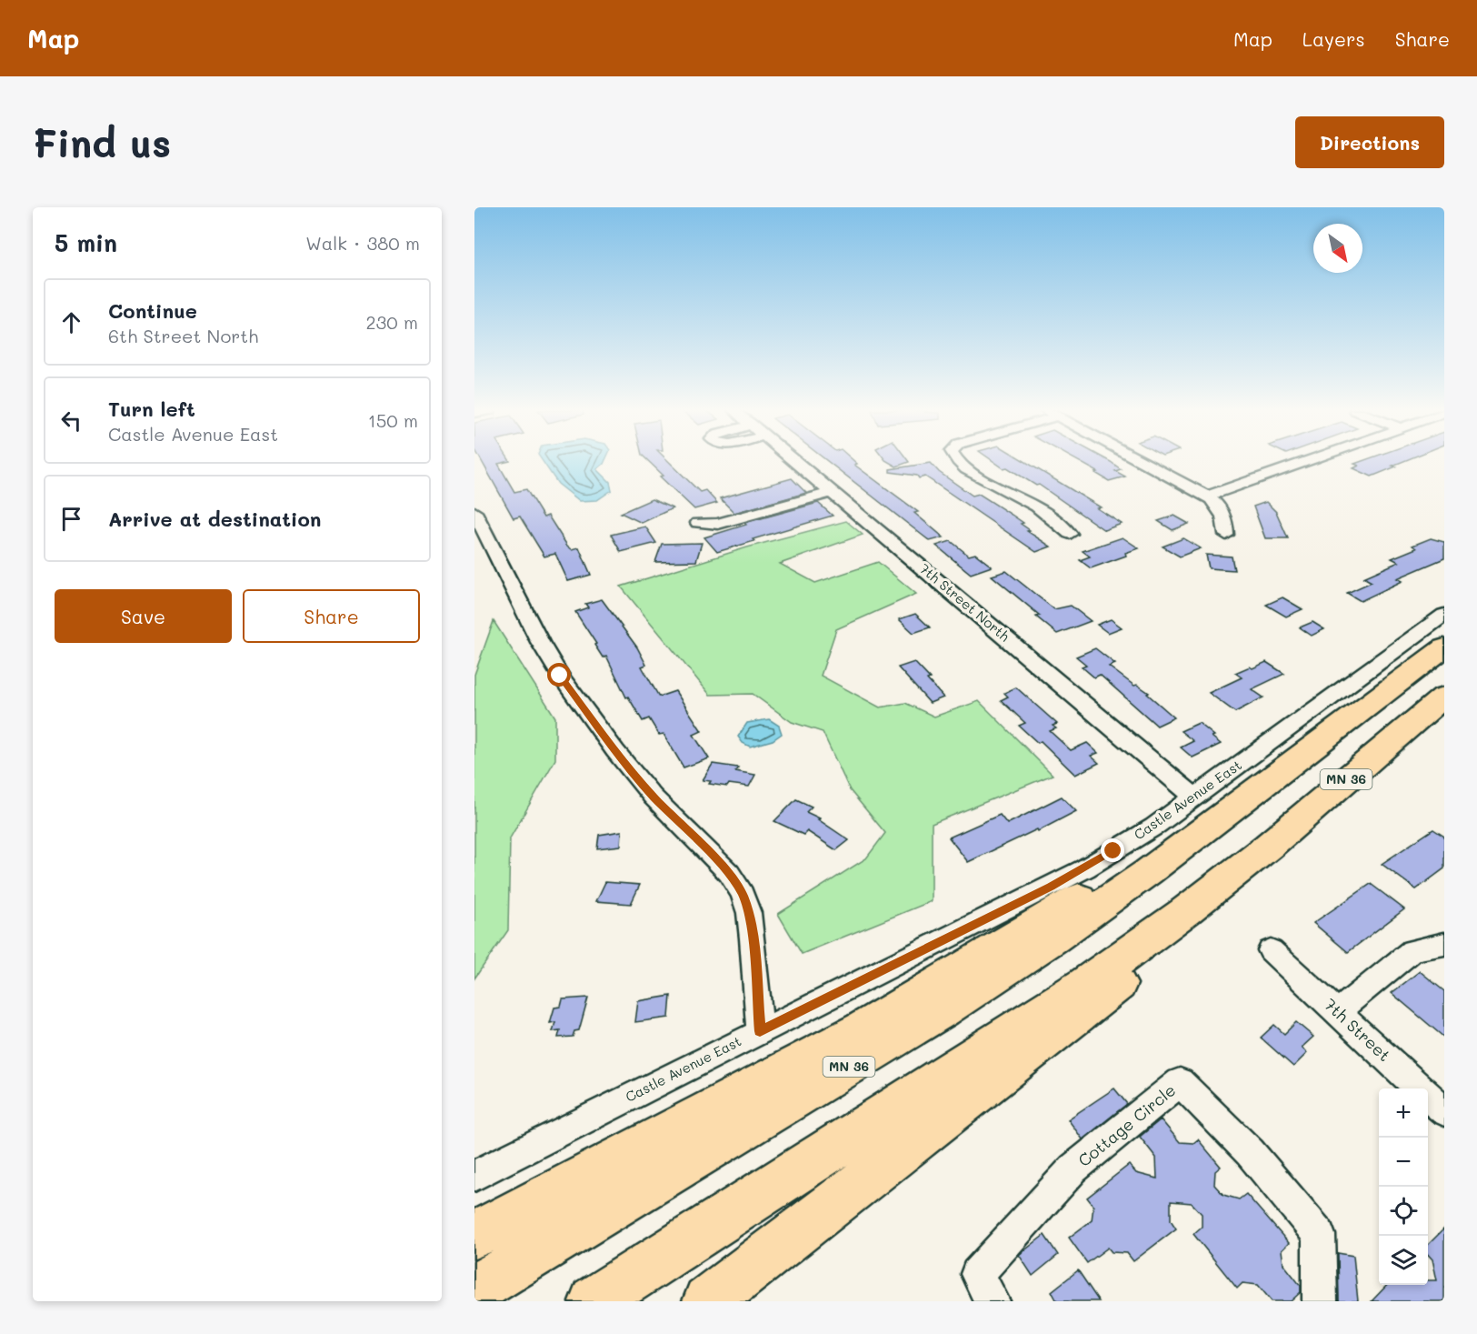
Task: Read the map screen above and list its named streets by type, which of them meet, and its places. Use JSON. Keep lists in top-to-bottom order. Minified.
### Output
{"streets":{"highway":["MN 36"],"street":["7th Street North","Castle Avenue East","7th Street","Cottage Circle"]},"crossings":[["7th Street North","MN 36"],["7th Street North","Castle Avenue East"],["MN 36","Castle Avenue East"]],"north":"bottom right","page":{"header":"Map","nav":["Map","Layers","Share"],"buttons":["Directions",["Save","Share"]],"title":"Find us","heading":["5 min","Walk · 380 m"],"list":[["Continue","6th Street North","230 m"],["Turn left","Castle Avenue East","150 m"],"Arrive at destination"],"map_buttons":["+","−"]}}
